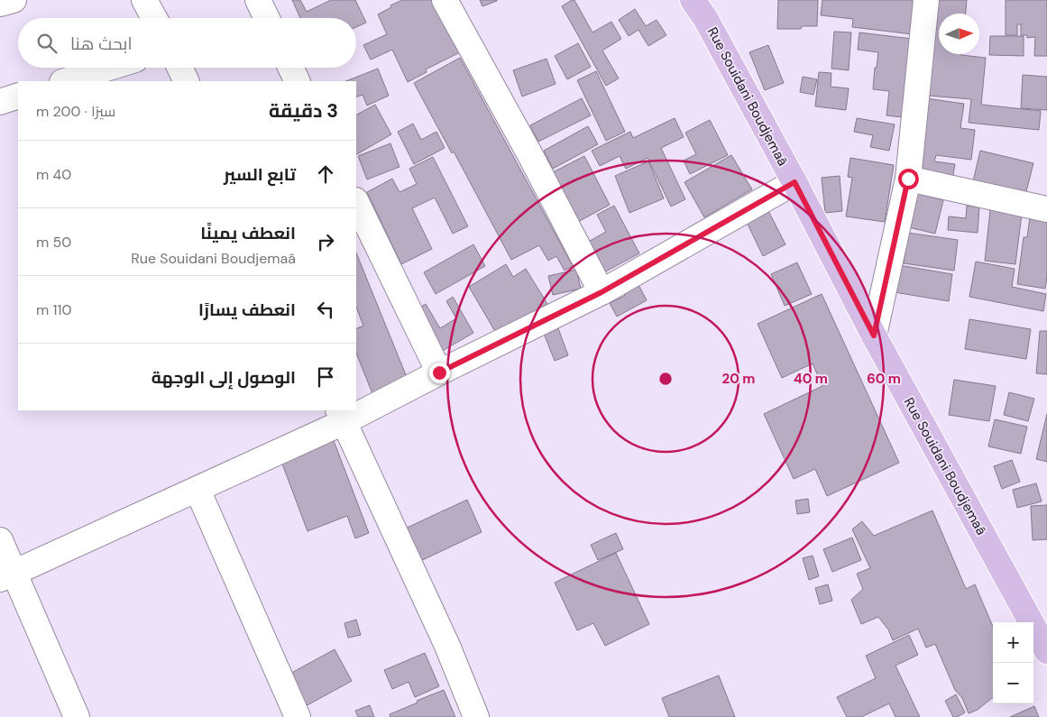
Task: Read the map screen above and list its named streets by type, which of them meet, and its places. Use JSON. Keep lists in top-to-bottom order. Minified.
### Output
{"streets":{"main road":["Rue Souidani Boudjemaâ"]},"north":"right","page":{"search":"ابحث هنا","heading":["3 دقيقة","سيرًا · 200 m"],"list":[["تابع السير","40 m"],["انعطف يمينًا","Rue Souidani Boudjemaâ","50 m"],["انعطف يسارًا","110 m"],"الوصول إلى الوجهة"],"map_buttons":["+","−"]},"rings":["20 m","40 m","60 m"]}
